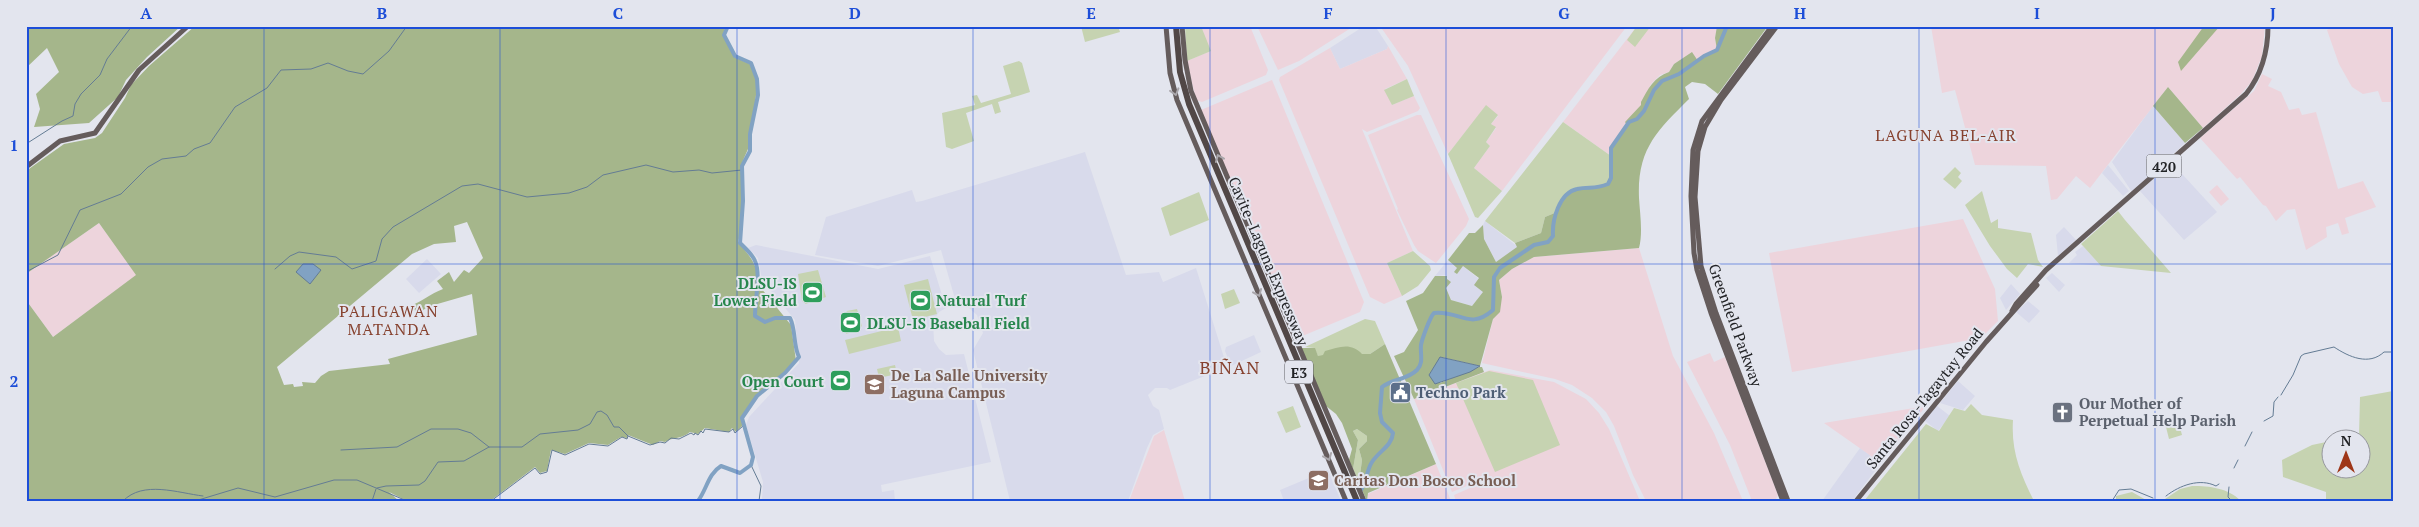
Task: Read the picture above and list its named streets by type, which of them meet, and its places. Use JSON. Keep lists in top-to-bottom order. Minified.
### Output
{"streets":{"highway":["Cavite–Laguna Expressway","E3"],"main road":["420","Greenfield Parkway","Santa Rosa-Tagaytay Road"]},"districts":["LAGUNA BEL-AIR","PALIGAWAN MATANDA","BIÑAN"],"places":{"sports":["DLSU-IS Lower Field","Natural Turf","DLSU-IS Baseball Field","Open Court"],"school or university":["De La Salle University Laguna Campus","Caritas Don Bosco School"],"public building":["Techno Park"],"church":["Our Mother of Perpetual Help Parish"]},"north":"top","grid":{"columns":["A","B","C","D","E","F","G","H","I","J"],"rows":["1","2"]}}
